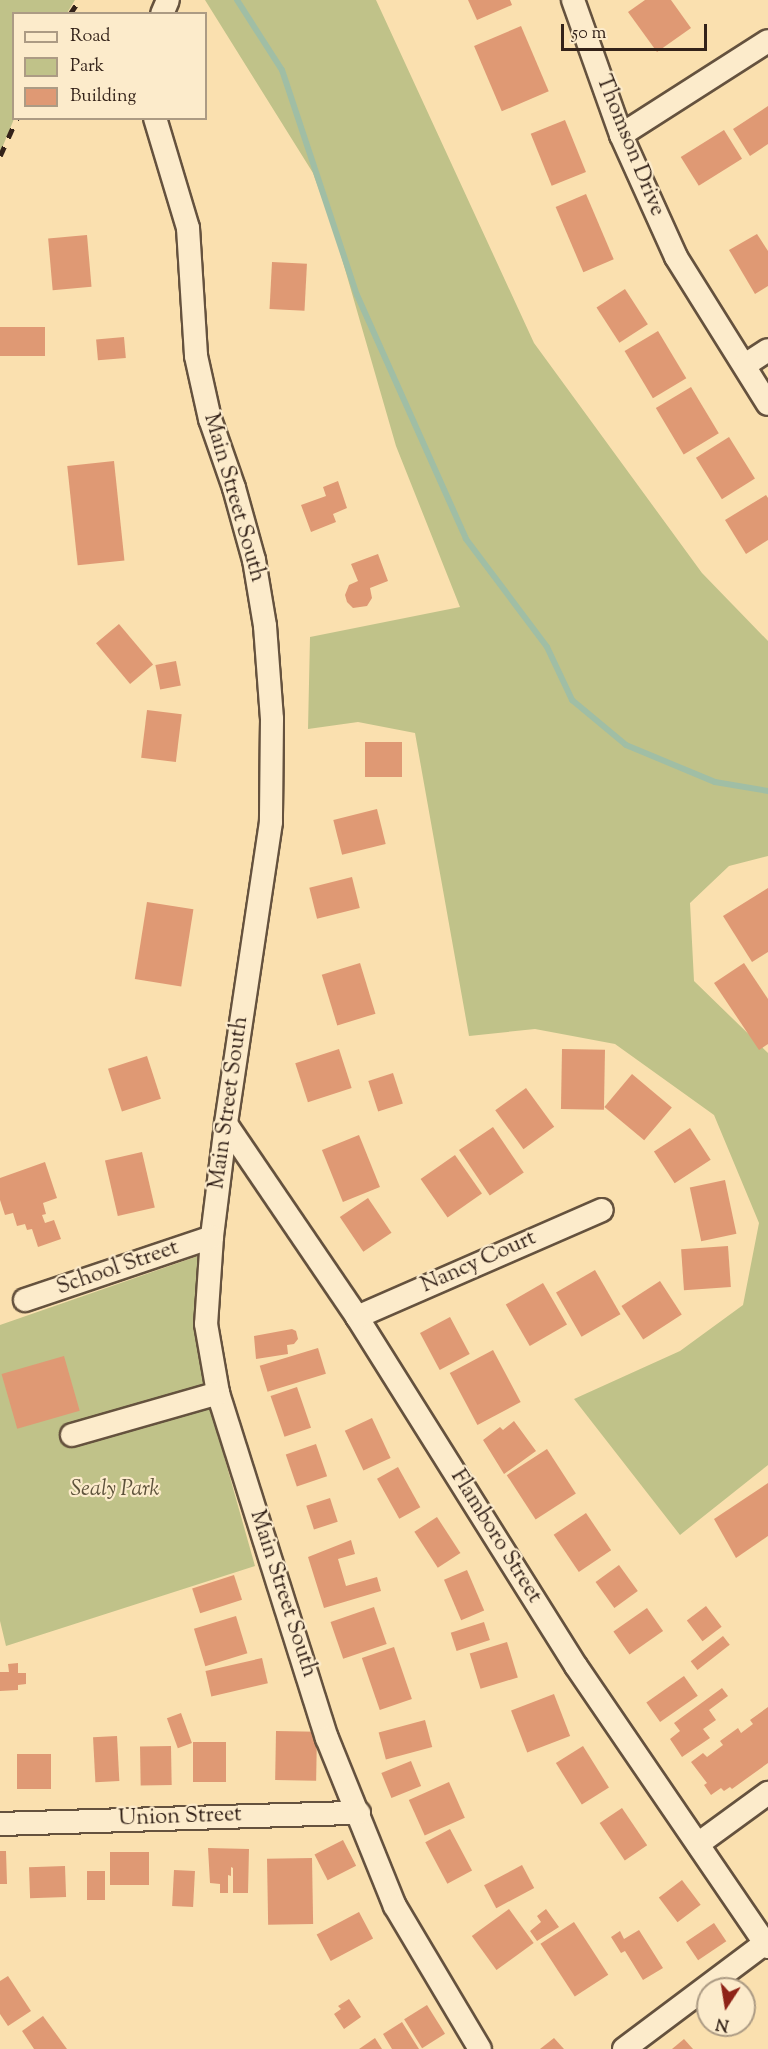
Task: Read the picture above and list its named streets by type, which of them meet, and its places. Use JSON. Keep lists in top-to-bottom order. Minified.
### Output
{"streets":{"street":["Thomson Drive","Main Street South","Nancy Court","School Street","Flamboro Street","Union Street"]},"crossings":[["Main Street South","School Street"],["Main Street South","Flamboro Street"],["Main Street South","Union Street"],["Nancy Court","Flamboro Street"]],"parks":["Sealy Park"],"legend":["Road","Park","Building"],"scale_bar":"50 m","north":"bottom"}
